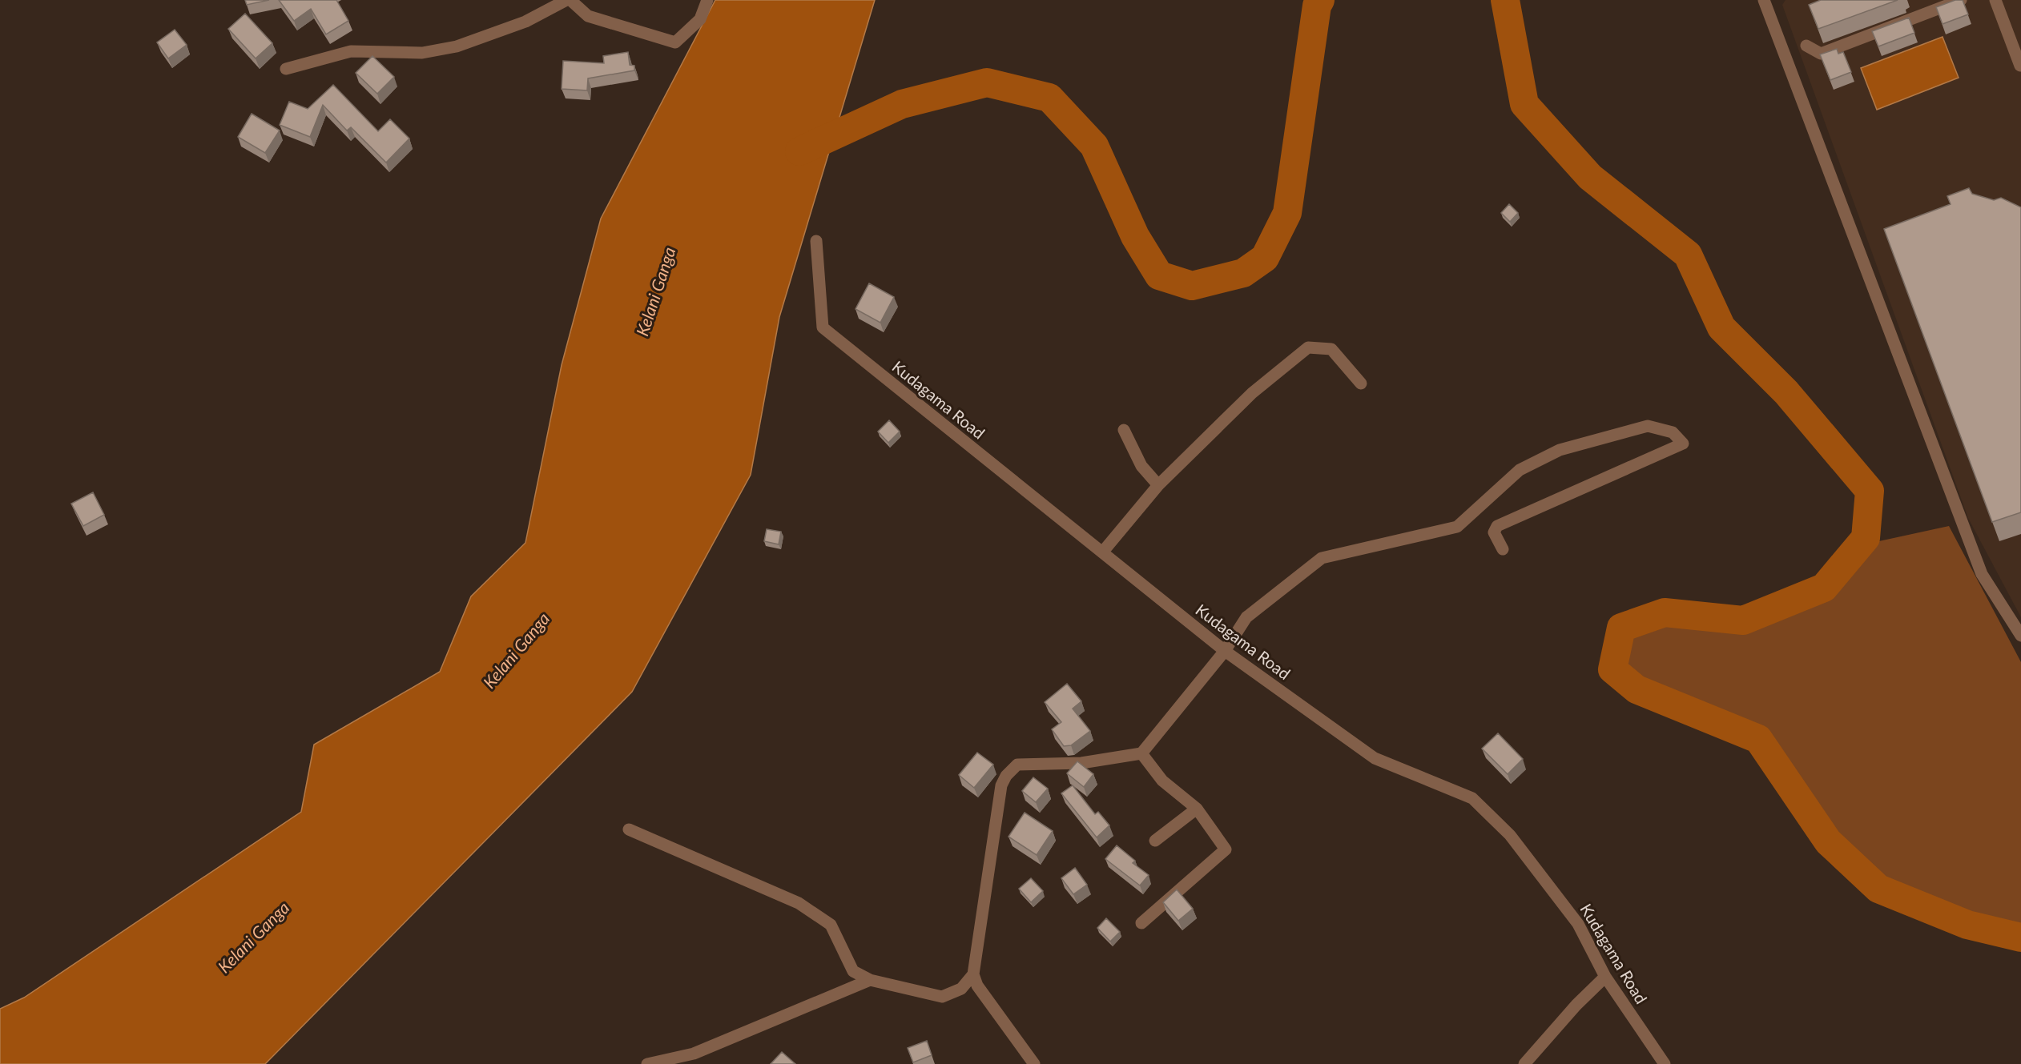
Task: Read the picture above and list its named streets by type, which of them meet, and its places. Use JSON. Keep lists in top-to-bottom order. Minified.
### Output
{"streets":{"street":["Kudagama Road"]},"water":["Kelani Ganga"]}
